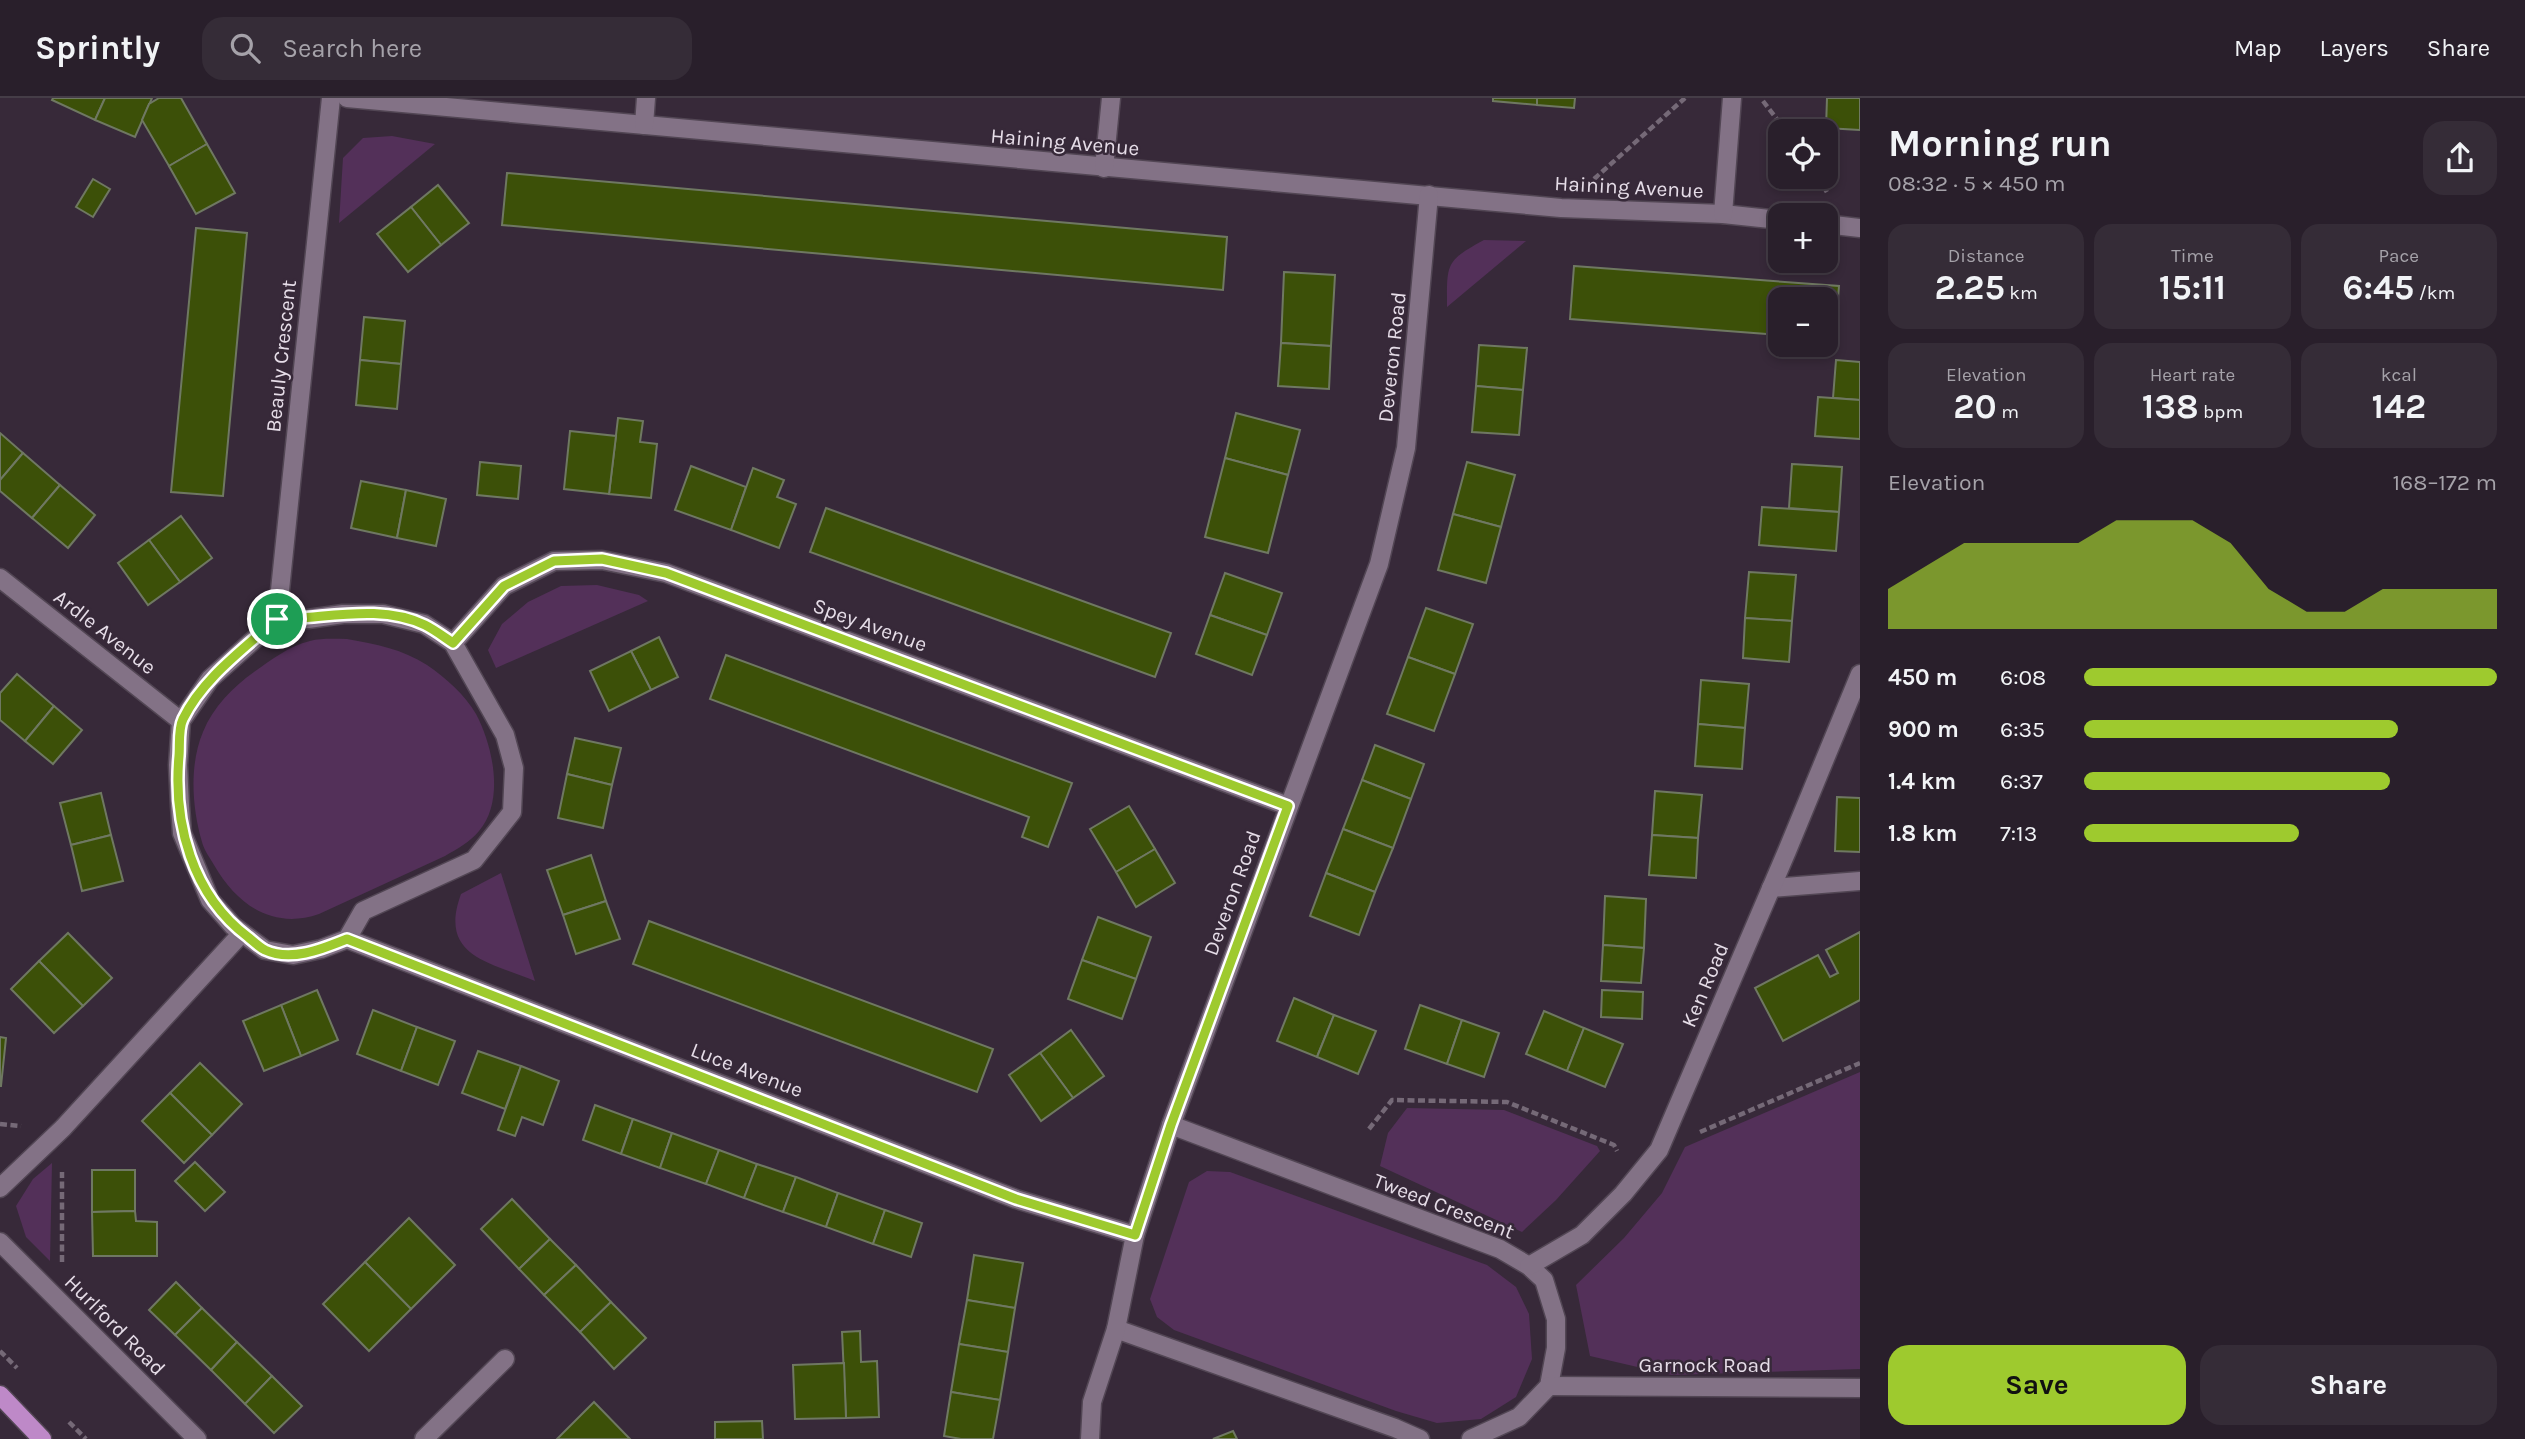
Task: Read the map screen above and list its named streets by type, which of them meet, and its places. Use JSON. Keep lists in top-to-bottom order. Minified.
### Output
{"streets":{"street":["Haining Avenue","Beauly Crescent","Deveron Road","Spey Avenue","Ardle Avenue","Ken Road","Luce Avenue","Tweed Crescent","Hurlford Road","Garnock Road"]},"crossings":[["Haining Avenue","Deveron Road"],["Deveron Road","Spey Avenue"],["Deveron Road","Luce Avenue"],["Deveron Road","Tweed Crescent"],["Ken Road","Tweed Crescent"],["Tweed Crescent","Garnock Road"]],"page":{"header":"Sprintly","search":"Search here","nav":["Map","Layers","Share"],"heading":["Morning run","08:32 · 5 × 450 m"],"map_buttons":["+","−"],"stats":[["Distance","2.25 km"],["Time","15:11"],["Pace","6:45 /km"],["Elevation","20 m"],["Heart rate","138 bpm"],["kcal","142"]],"chart":["Elevation","168–172 m"],"list":[{"name":"450 m","note":"6:08"},{"name":"900 m","note":"6:35"},{"name":"1.4 km","note":"6:37"},{"name":"1.8 km","note":"7:13"}],"buttons":["Save","Share"]}}
